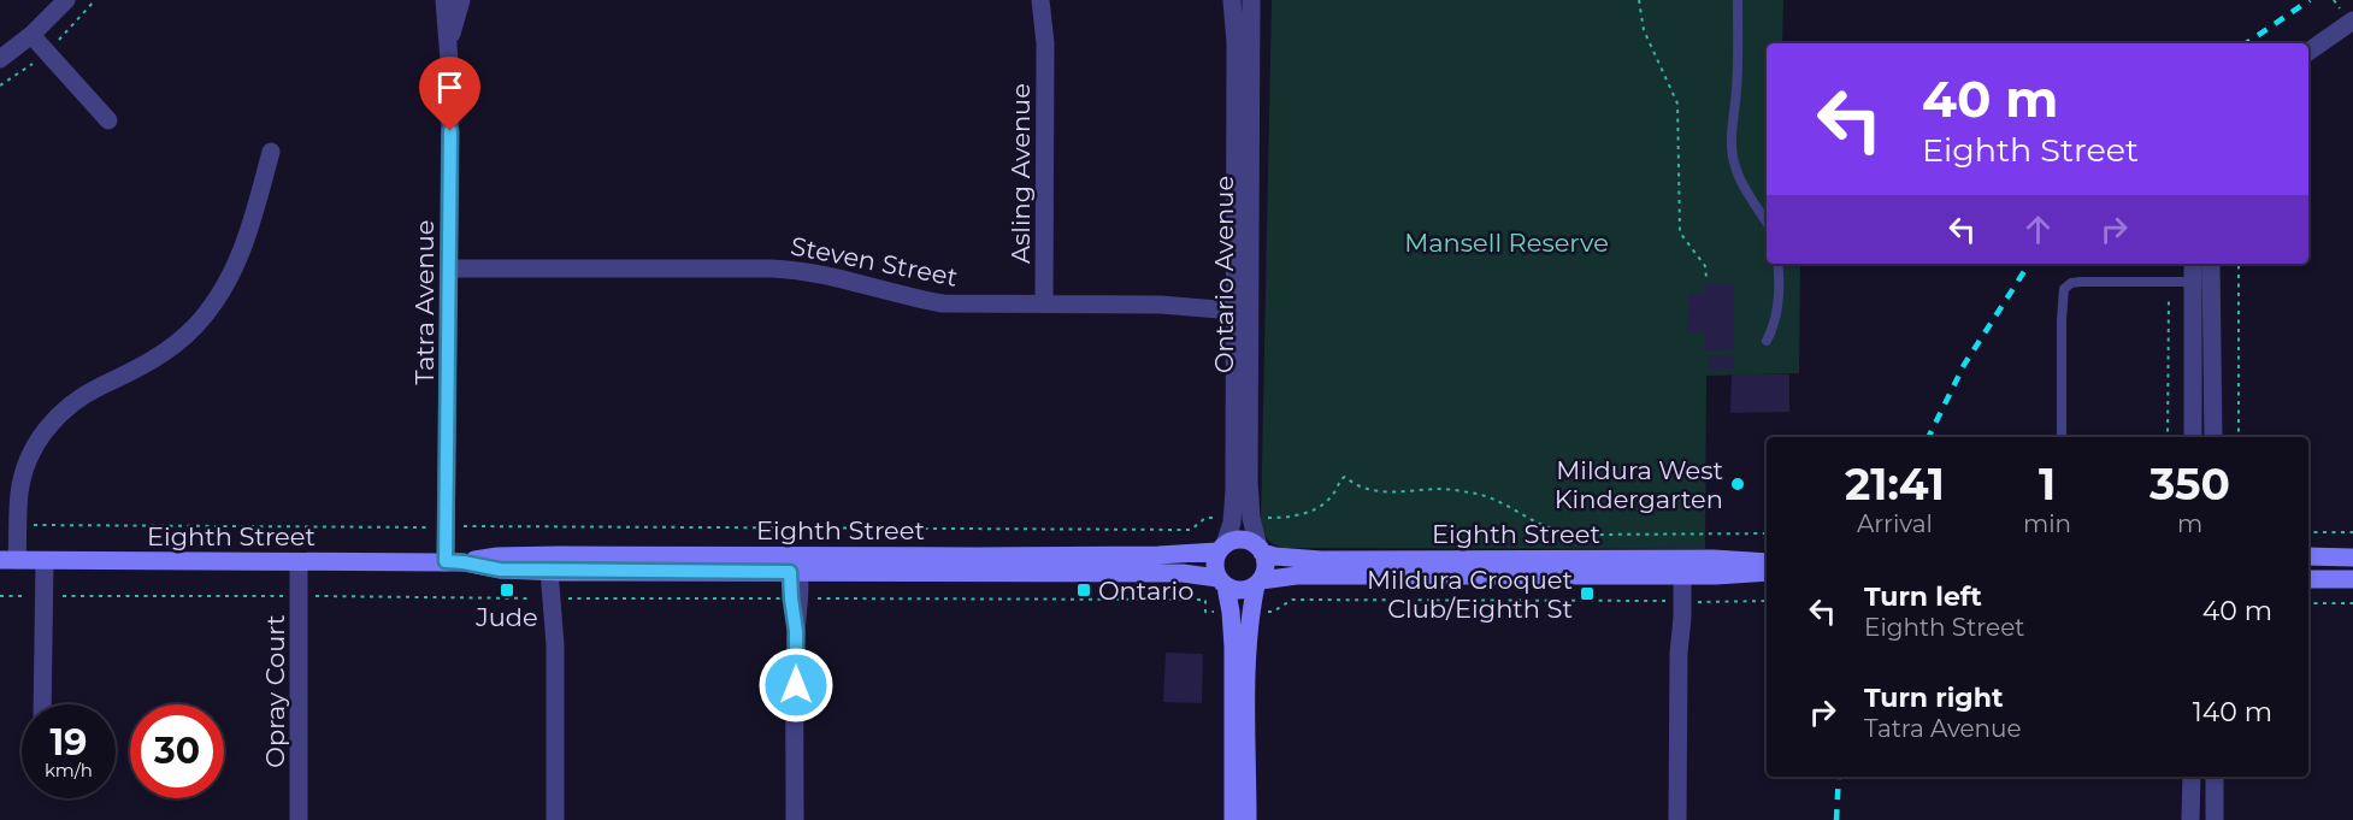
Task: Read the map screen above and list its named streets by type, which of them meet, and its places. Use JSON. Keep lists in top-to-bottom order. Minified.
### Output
{"streets":{"street":["Asling Avenue","Steven Street","Ontario Avenue","Tatra Avenue","Eighth Street","Opray Court"]},"crossings":[["Asling Avenue","Steven Street"],["Steven Street","Ontario Avenue"],["Steven Street","Tatra Avenue"],["Ontario Avenue","Eighth Street"],["Tatra Avenue","Eighth Street"],["Eighth Street","Opray Court"]],"parks":["Mansell Reserve"],"places":{"other":["Mildura West Kindergarten"],"transit":["Jude","Ontario","Mildura Croquet Club/Eighth St"]},"page":{"turn":["40 m","Eighth Street"],"eta":["21:41","Arrival","1","min","350","m"],"list":[{"name":"Turn left","note":"Eighth Street","value":"40 m"},{"name":"Turn right","note":"Tatra Avenue","value":"140 m"}],"speed":"19 km/h","limit":"30"}}
